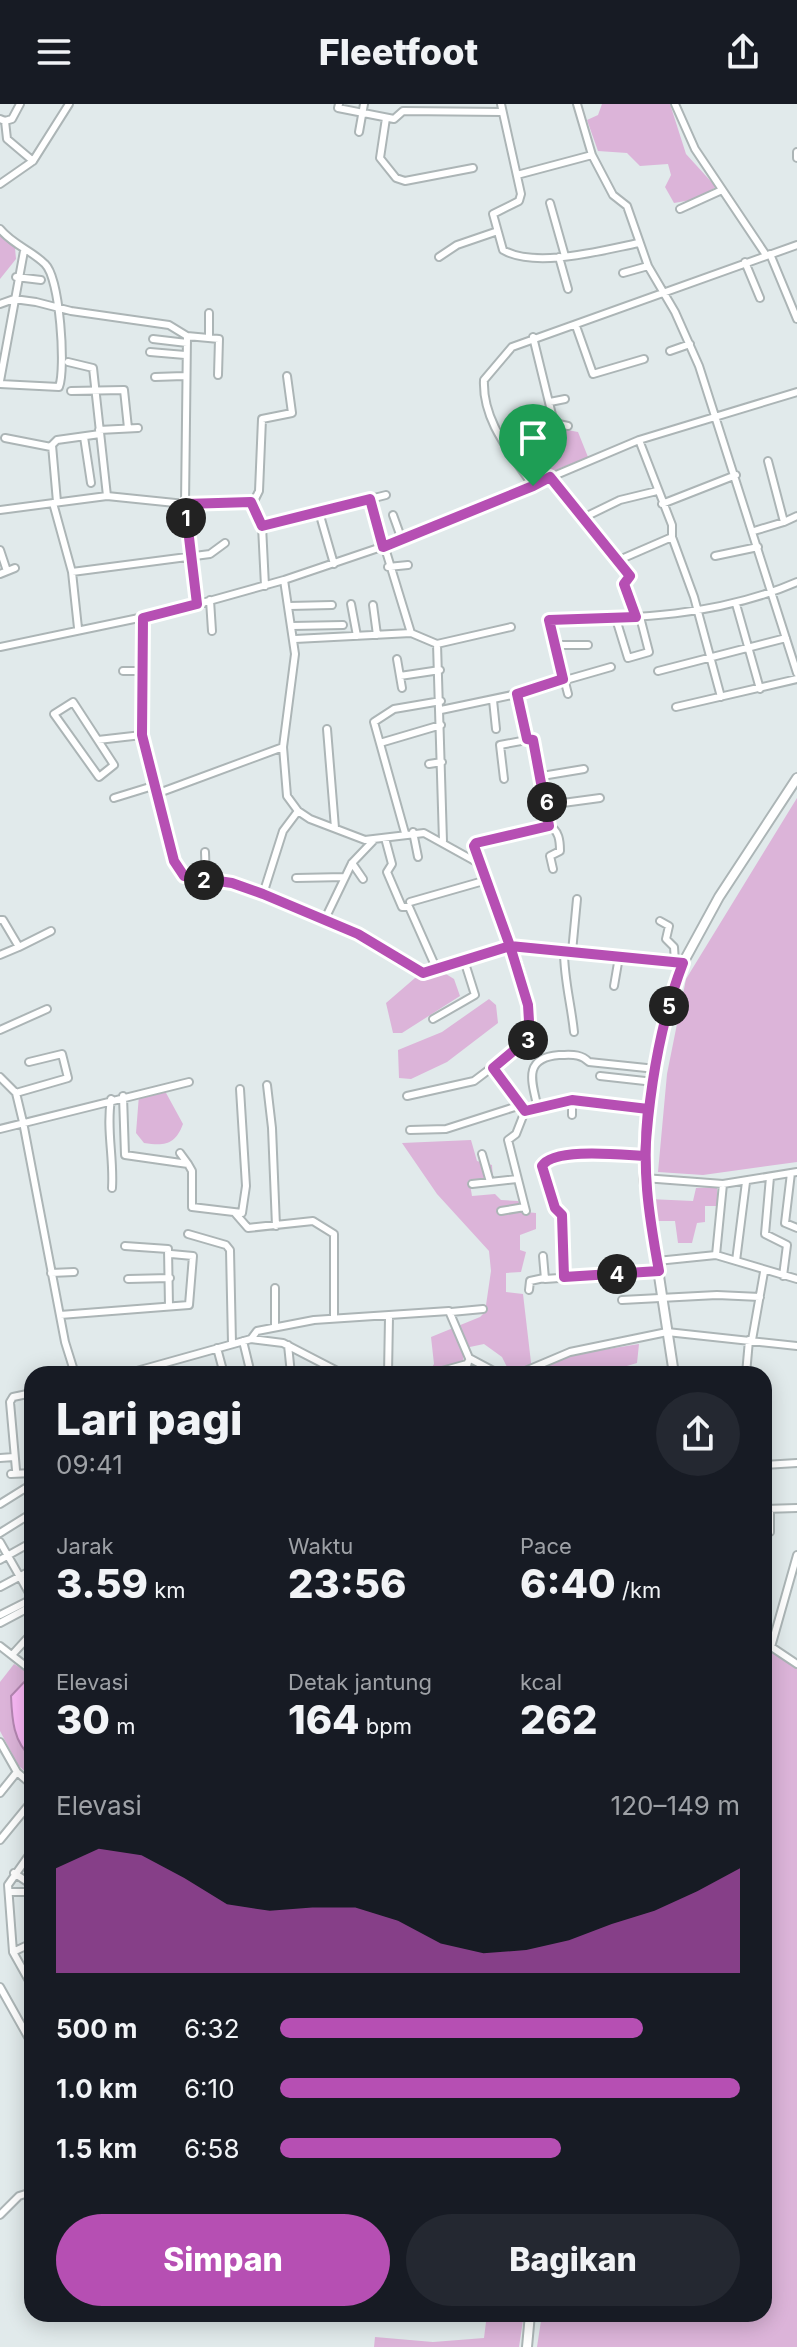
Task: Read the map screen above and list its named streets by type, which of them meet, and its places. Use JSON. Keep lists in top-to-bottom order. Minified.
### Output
{"page":{"header":"Fleetfoot","pins":["1","6","2","5","3","4"],"heading":["Lari pagi","09:41"],"stats":[["Jarak","3.59 km"],["Waktu","23:56"],["Pace","6:40 /km"],["Elevasi","30 m"],["Detak jantung","164 bpm"],["kcal","262"]],"chart":["Elevasi","120–149 m"],"list":[{"name":"500 m","note":"6:32"},{"name":"1.0 km","note":"6:10"},{"name":"1.5 km","note":"6:58"}],"buttons":["Simpan","Bagikan"]}}
